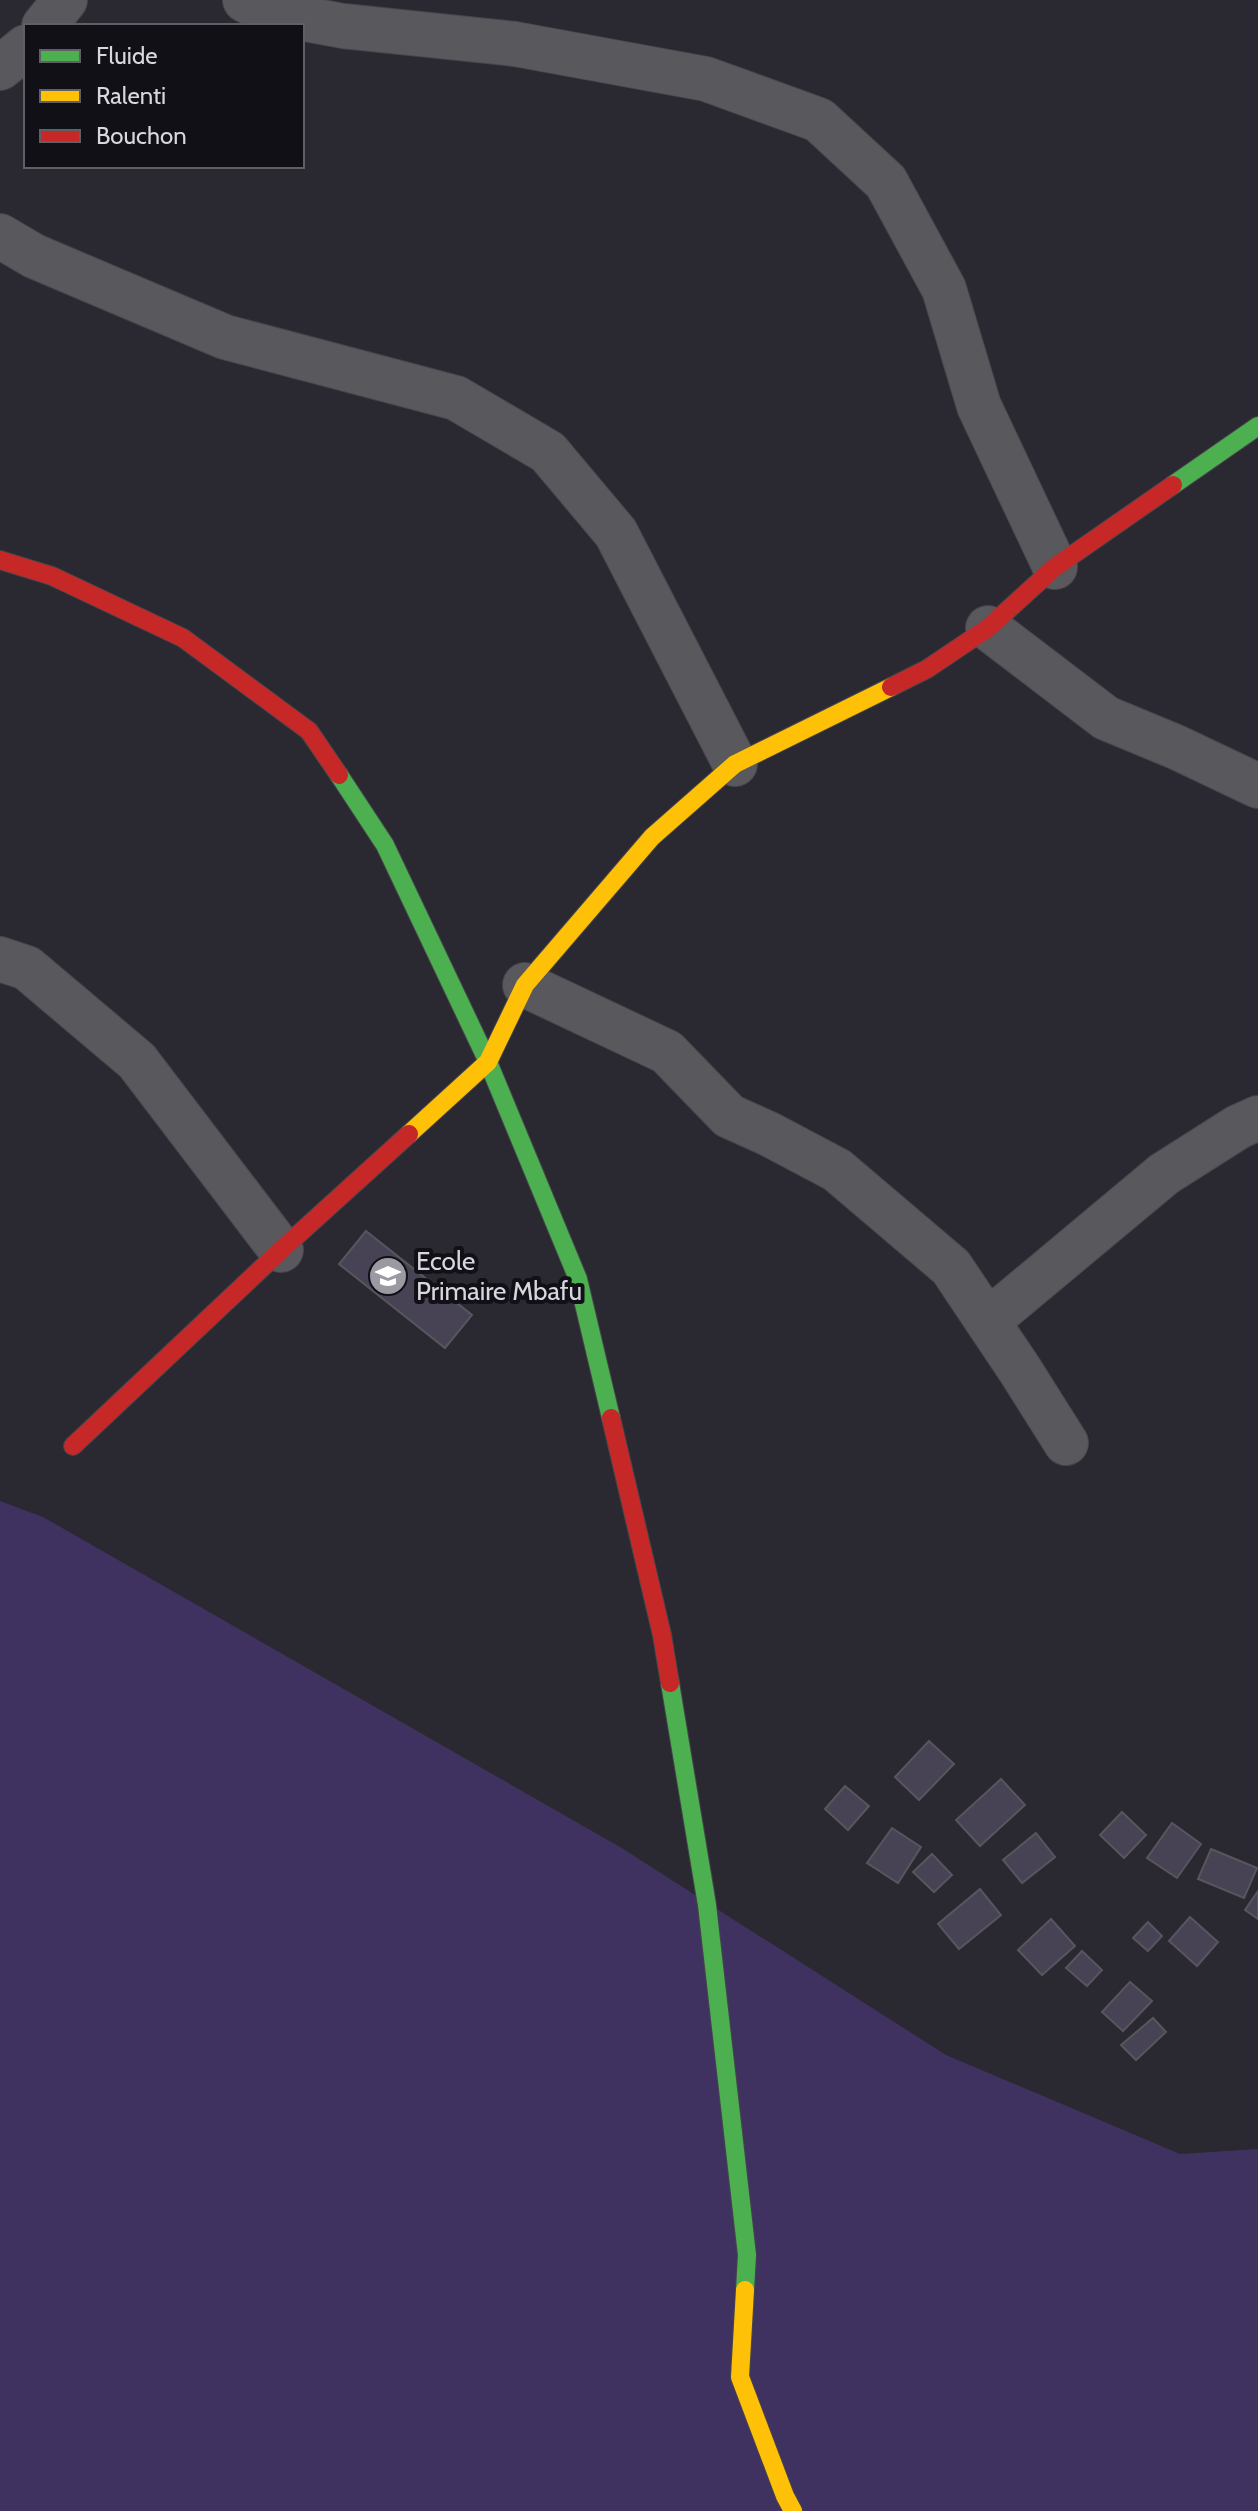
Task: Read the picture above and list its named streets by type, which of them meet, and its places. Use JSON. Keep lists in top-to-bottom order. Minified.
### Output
{"places":{"school or university":["Ecole Primaire Mbafu"]},"legend":["Fluide","Ralenti","Bouchon"]}
